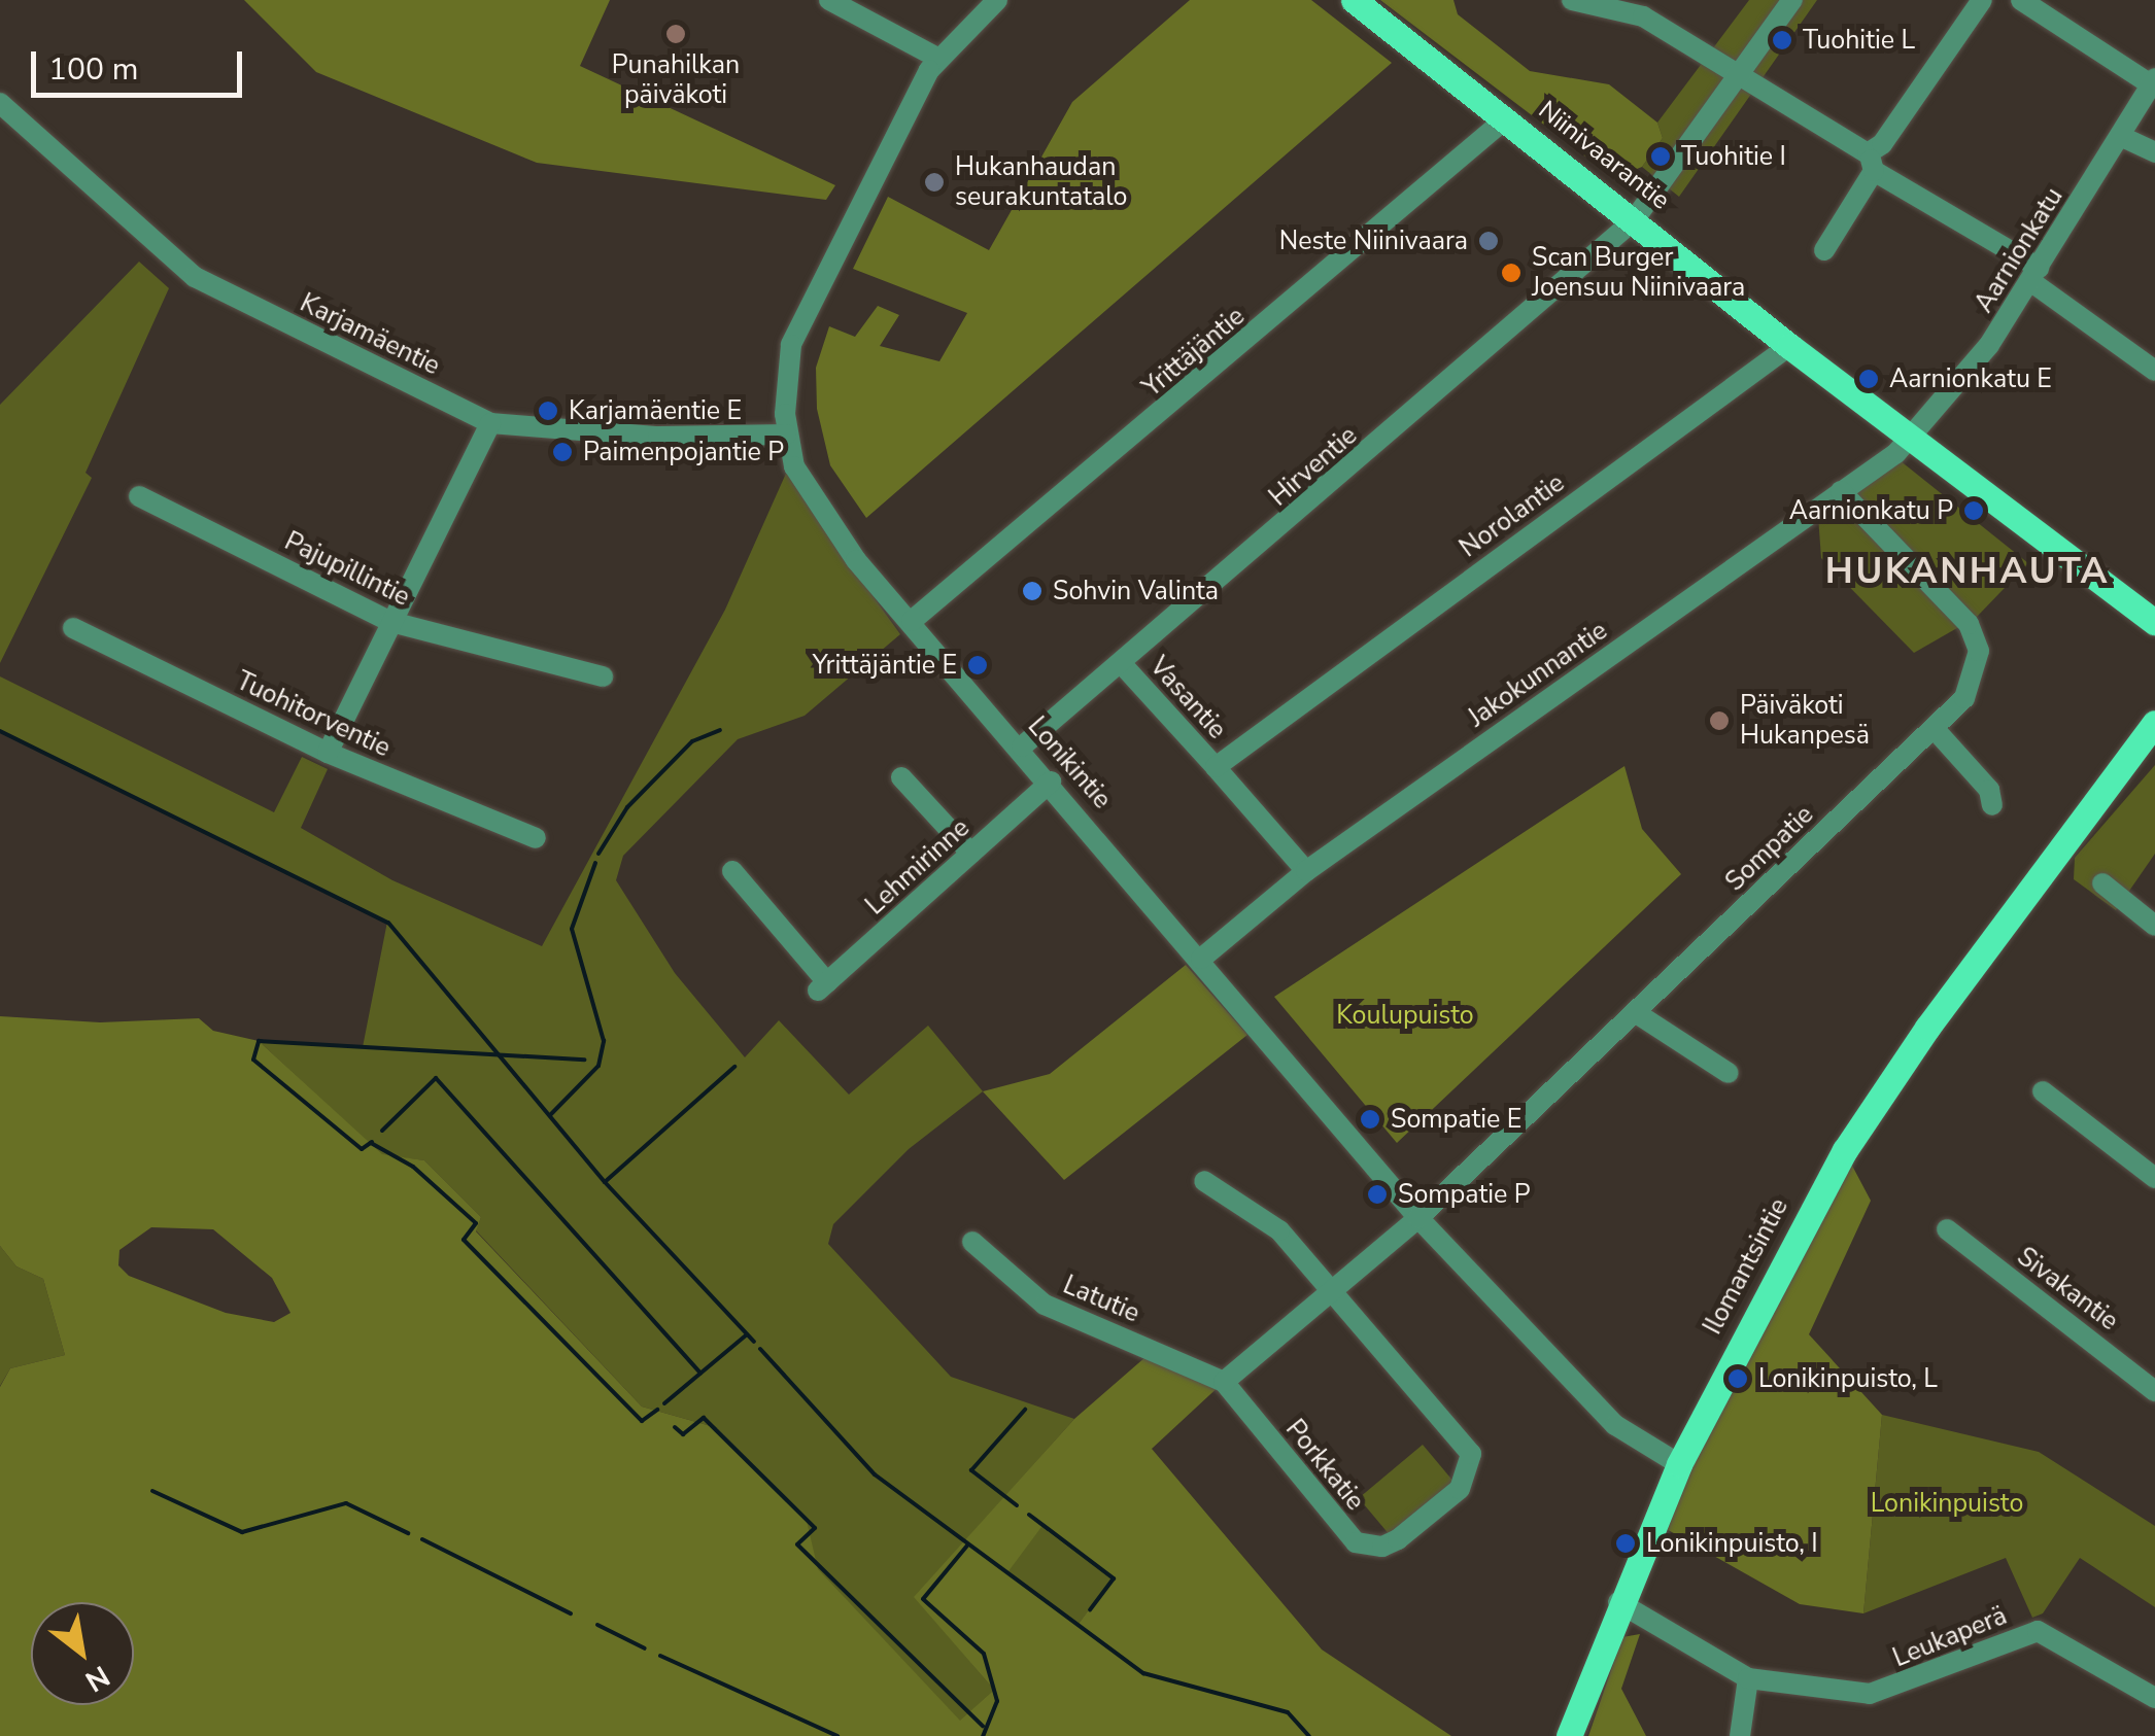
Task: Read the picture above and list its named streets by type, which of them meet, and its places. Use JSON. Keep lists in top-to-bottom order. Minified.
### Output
{"streets":{"main road":["Niinivaarantie","Ilomantsintie"],"street":["Aarnionkatu","Karjamäentie","Yrittäjäntie","Hirventie","Norolantie","Pajupillintie","Jakokunnantie","Vasantie","Tuohitorventie","Lonikintie","Sompatie","Lehmirinne","Sivakantie","Latutie","Porkkatie","Leukaperä"]},"crossings":[["Niinivaarantie","Aarnionkatu"],["Niinivaarantie","Yrittäjäntie"],["Niinivaarantie","Hirventie"],["Niinivaarantie","Norolantie"],["Niinivaarantie","Jakokunnantie"],["Aarnionkatu","Jakokunnantie"],["Karjamäentie","Lonikintie"],["Yrittäjäntie","Lonikintie"],["Hirventie","Vasantie"],["Hirventie","Lonikintie"],["Norolantie","Vasantie"],["Jakokunnantie","Vasantie"],["Jakokunnantie","Lonikintie"],["Jakokunnantie","Sompatie"],["Lonikintie","Sompatie"],["Lonikintie","Lehmirinne"],["Lonikintie","Ilomantsintie"],["Latutie","Porkkatie"]],"districts":["HUKANHAUTA"],"parks":["Koulupuisto","Lonikinpuisto"],"places":["Punahilkan päiväkoti","Tuohitie L","Tuohitie I","Hukanhaudan seurakuntatalo","Neste Niinivaara","Scan Burger Joensuu Niinivaara","Aarnionkatu E","Karjamäentie E","Paimenpojantie P","Aarnionkatu P","Sohvin Valinta","Yrittäjäntie E","Päiväkoti Hukanpesä","Sompatie E","Sompatie P","Lonikinpuisto, L","Lonikinpuisto, I"],"scale_bar":"100 m","north":"bottom right"}
